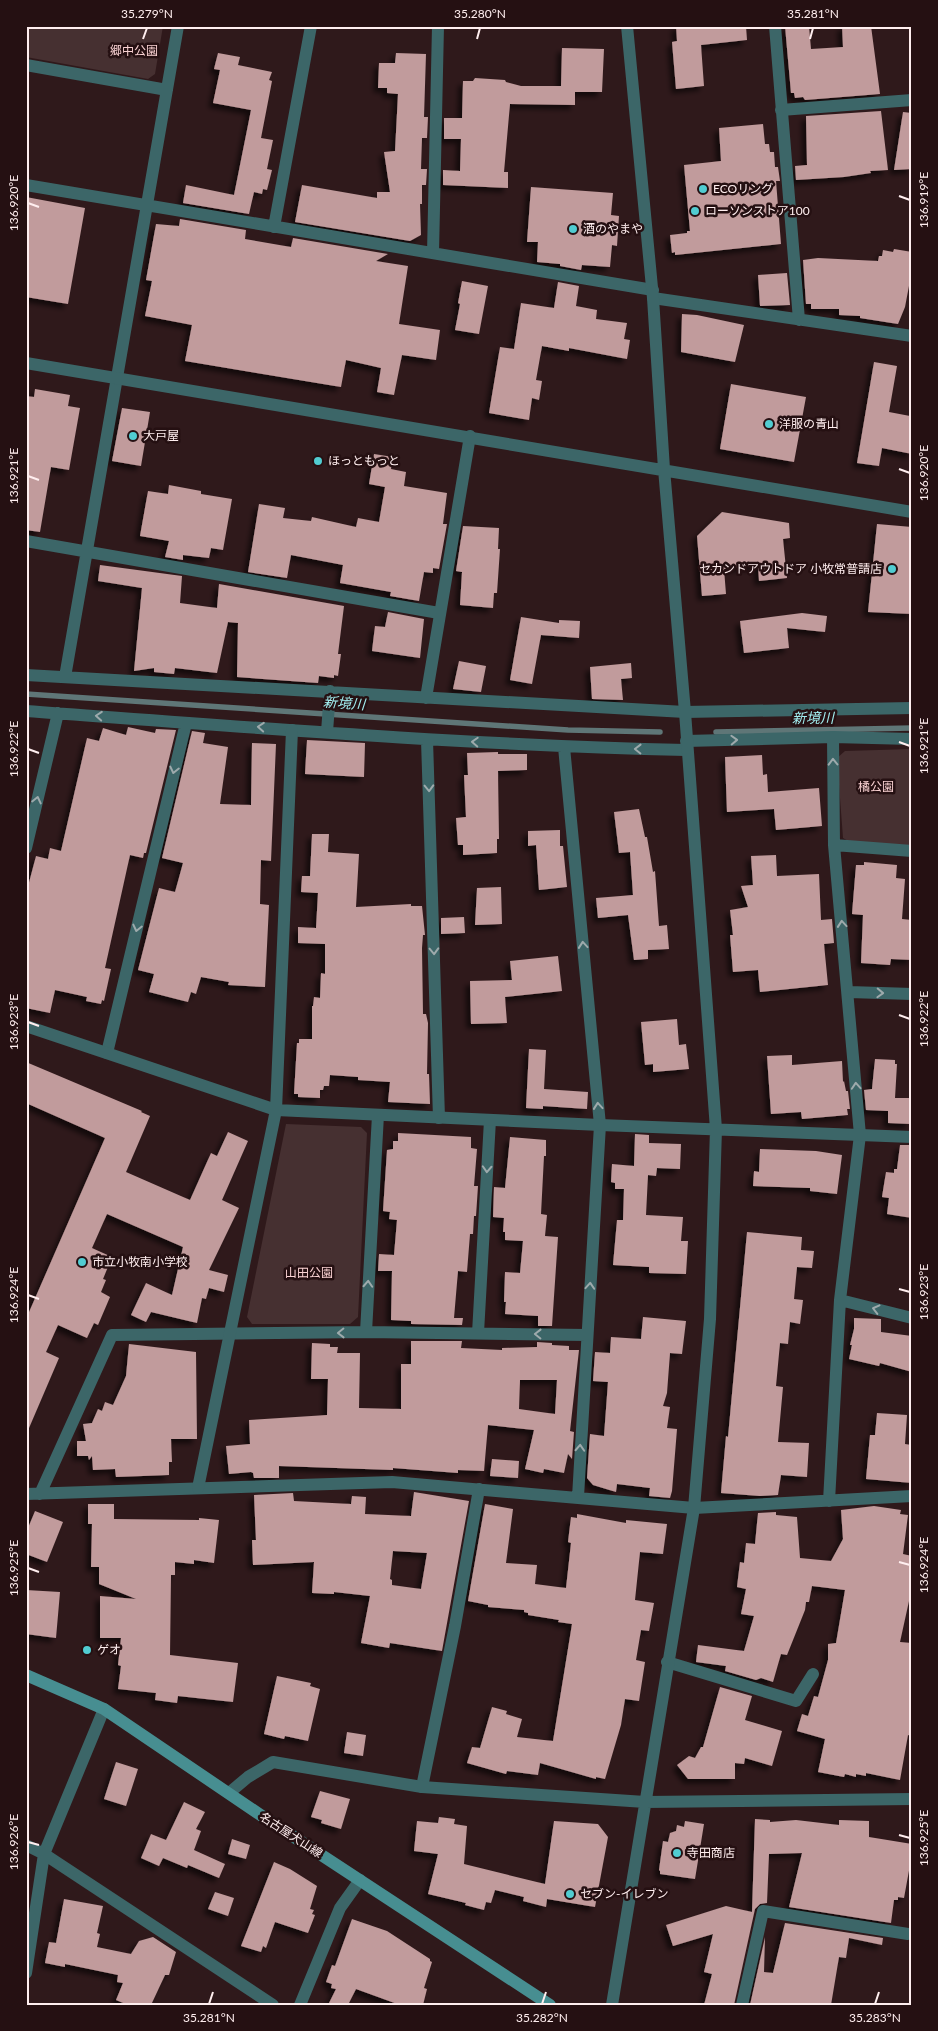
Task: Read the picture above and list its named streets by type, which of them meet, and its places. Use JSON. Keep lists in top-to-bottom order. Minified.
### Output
{"streets":{"main road":["名古屋犬山線"]},"water":["新境川"],"parks":["郷中公園","橘公園","山田公園"],"places":["ECOリング","ローソンストア100","酒のやまや","洋服の青山","大戸屋","ほっともっと","セカンドアウトドア 小牧常普請店","市立小牧南小学校","ゲオ","寺田商店","セブン-イレブン"],"coordinates":["35.279°N","35.280°N","35.281°N","136.919°E","136.920°E","136.921°E","136.922°E","136.923°E","136.924°E","136.925°E","136.926°E","35.282°N","35.283°N"]}
